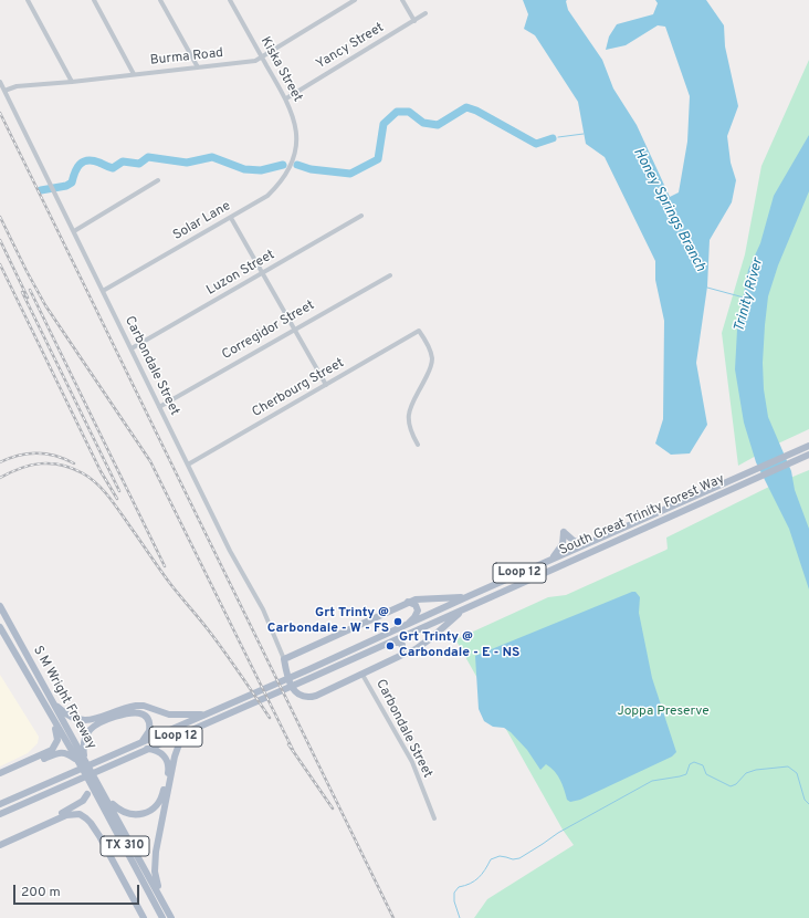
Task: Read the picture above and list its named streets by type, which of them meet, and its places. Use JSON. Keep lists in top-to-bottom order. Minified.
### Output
{"streets":{"main road":["South Great Trinity Forest Way","Loop 12","S M Wright Freeway","TX 310"],"street":["Yancy Street","Burma Road","Kiska Street","Solar Lane","Luzon Street","Corregidor Street","Carbondale Street","Cherbourg Street"]},"crossings":[["Yancy Street","Kiska Street"],["Burma Road","Kiska Street"],["Burma Road","Carbondale Street"],["Kiska Street","Solar Lane"],["Solar Lane","Carbondale Street"],["Luzon Street","Carbondale Street"],["Corregidor Street","Carbondale Street"],["Carbondale Street","Cherbourg Street"],["S M Wright Freeway","TX 310"]],"water":["Honey Springs Branch","Trinity River"],"parks":["Joppa Preserve"],"places":["Grt Trinty @ Carbondale - W - FS","Grt Trinty @ Carbondale - E - NS"],"scale_bar":"200 m"}
